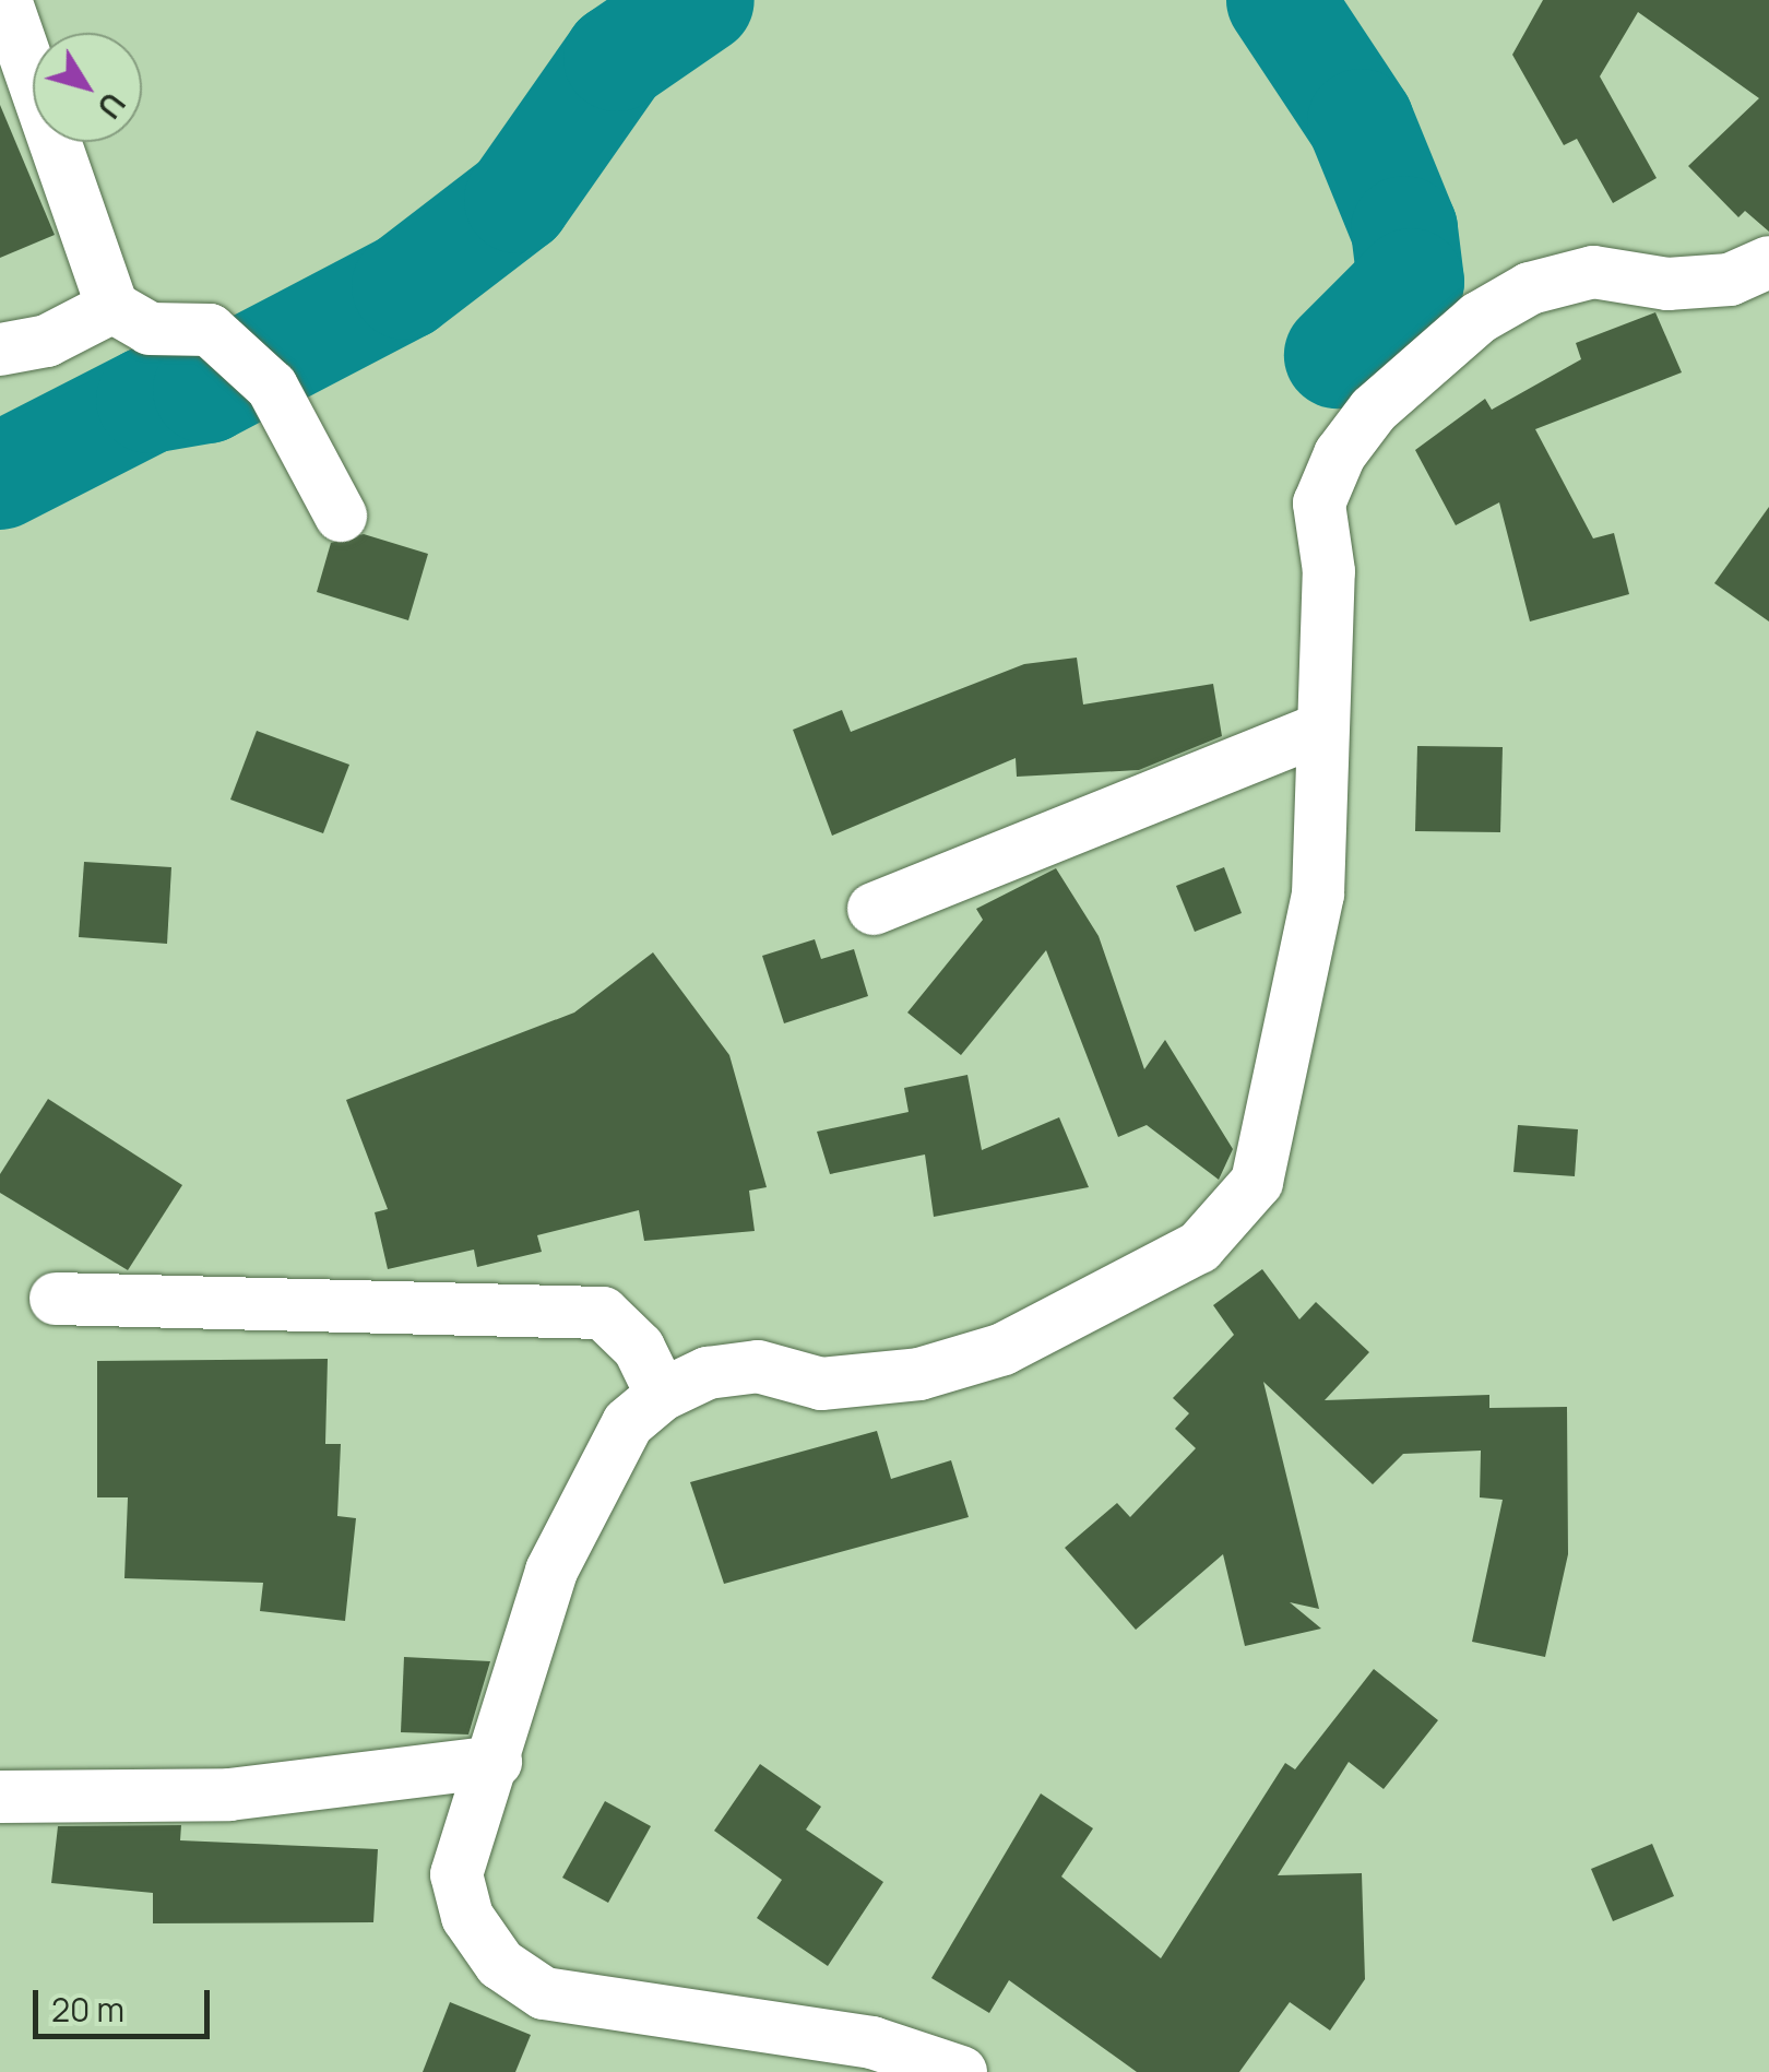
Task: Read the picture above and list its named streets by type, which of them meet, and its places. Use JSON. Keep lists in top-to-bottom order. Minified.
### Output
{"scale_bar":"20 m","north":"bottom right"}
